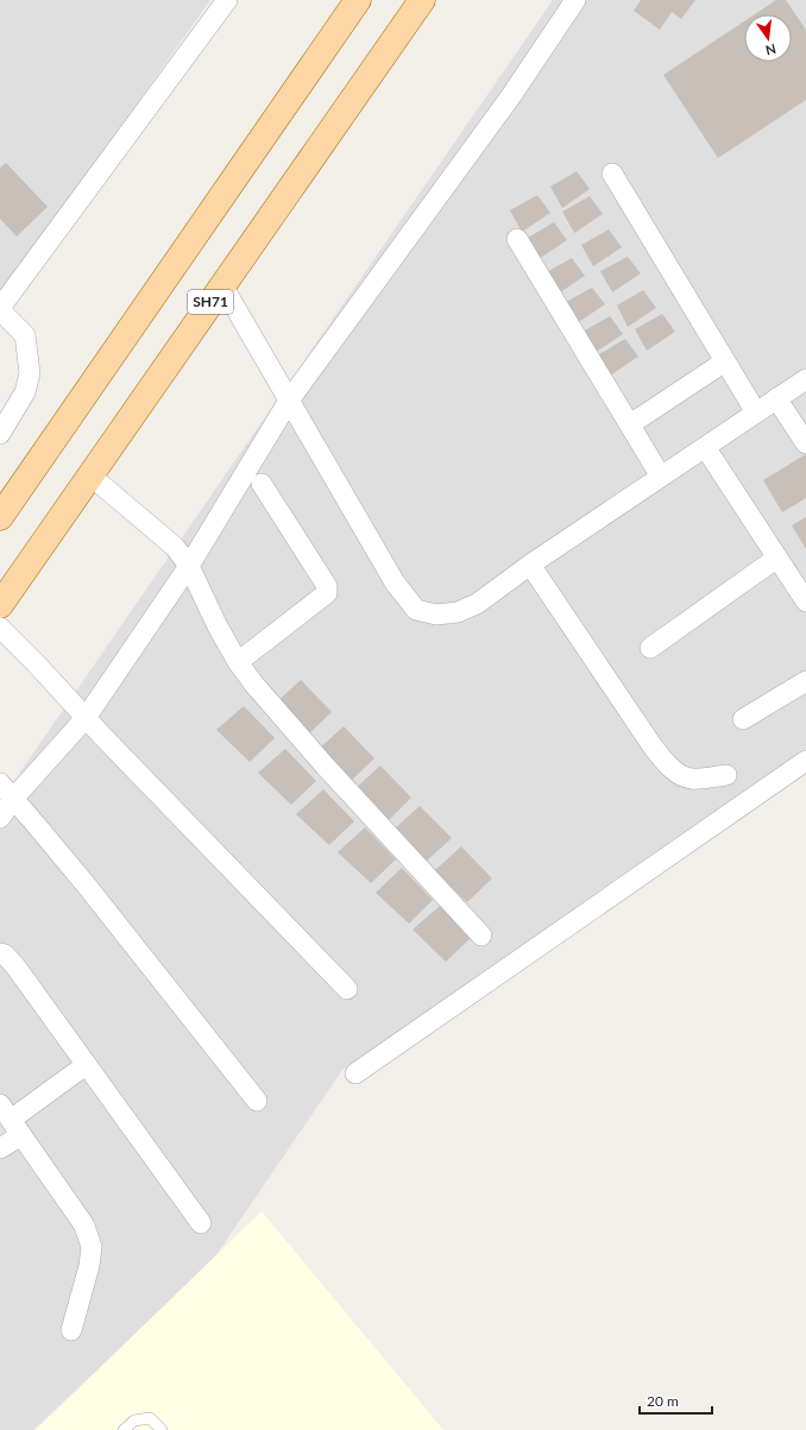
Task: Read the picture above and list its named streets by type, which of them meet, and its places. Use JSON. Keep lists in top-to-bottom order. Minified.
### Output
{"streets":{"main road":["SH71"]},"scale_bar":"20 m","north":"bottom"}
